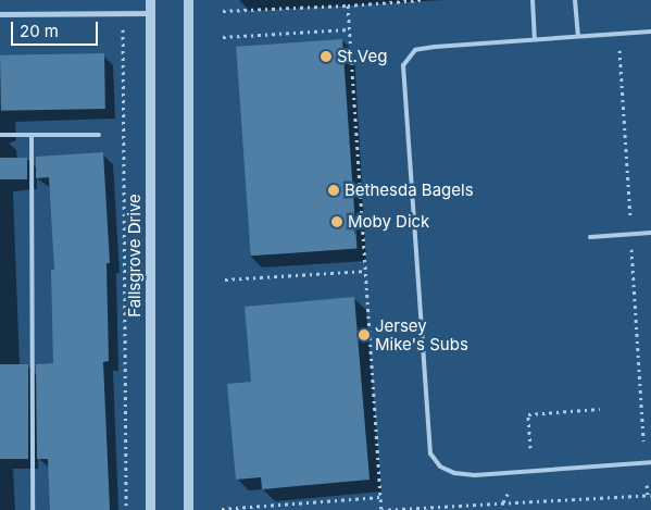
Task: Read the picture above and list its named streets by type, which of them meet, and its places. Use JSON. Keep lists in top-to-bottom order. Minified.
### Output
{"streets":{"street":["Fallsgrove Drive"]},"places":["St.Veg","Bethesda Bagels","Moby Dick","Jersey Mike's Subs"],"scale_bar":"20 m"}
